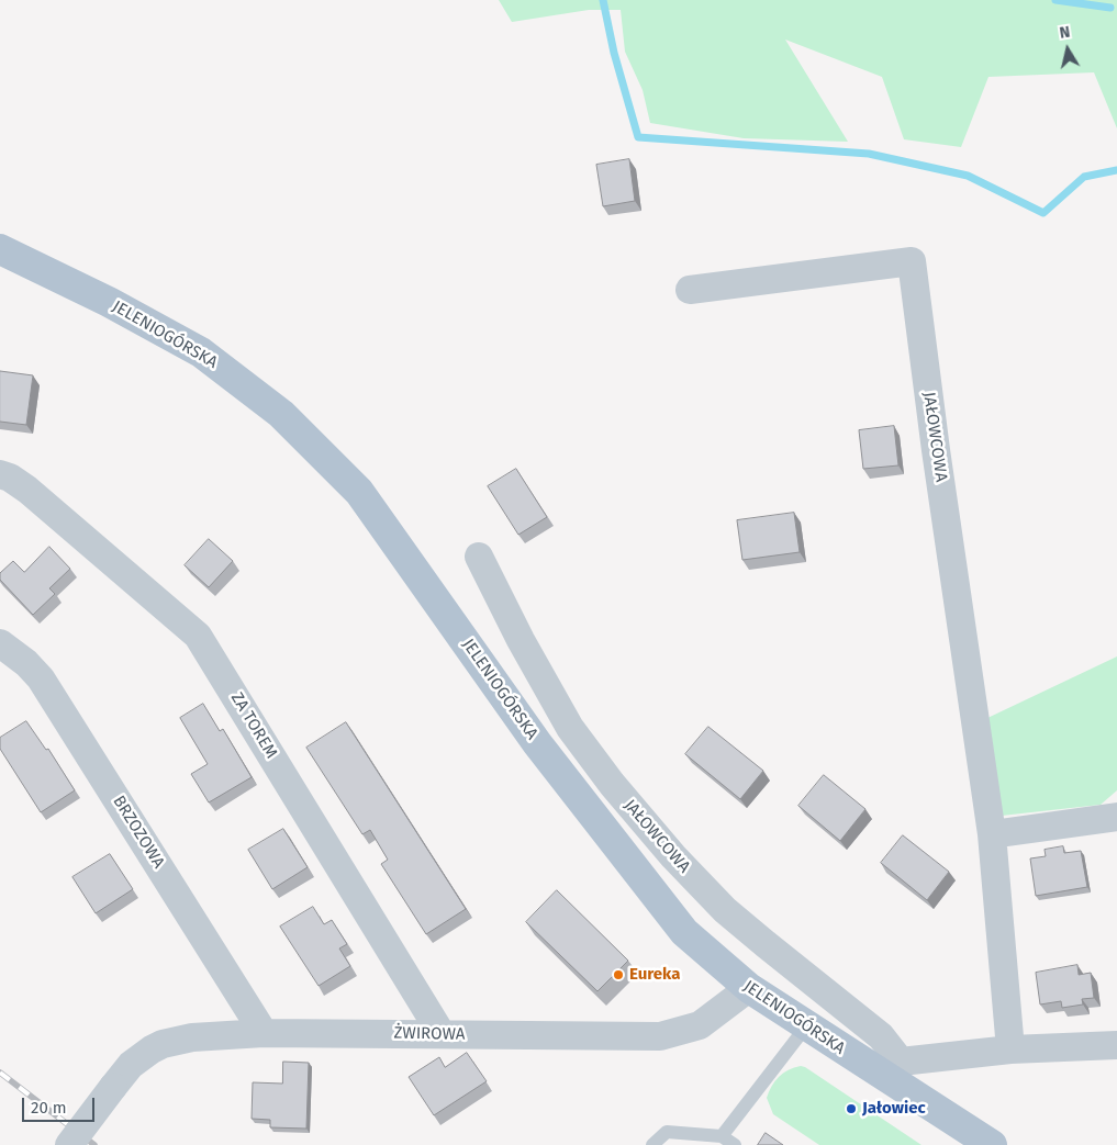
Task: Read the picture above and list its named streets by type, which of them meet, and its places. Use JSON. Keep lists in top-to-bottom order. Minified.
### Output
{"streets":{"main road":["JELENIOGÓRSKA"],"street":["JAŁOWCOWA","ZA TOREM","BRZOZOWA","ŻWIROWA"]},"crossings":[["JELENIOGÓRSKA","JAŁOWCOWA"],["JELENIOGÓRSKA","ŻWIROWA"],["ZA TOREM","ŻWIROWA"],["BRZOZOWA","ŻWIROWA"]],"places":["Eureka","Jałowiec"],"scale_bar":"20 m","north":"top"}
